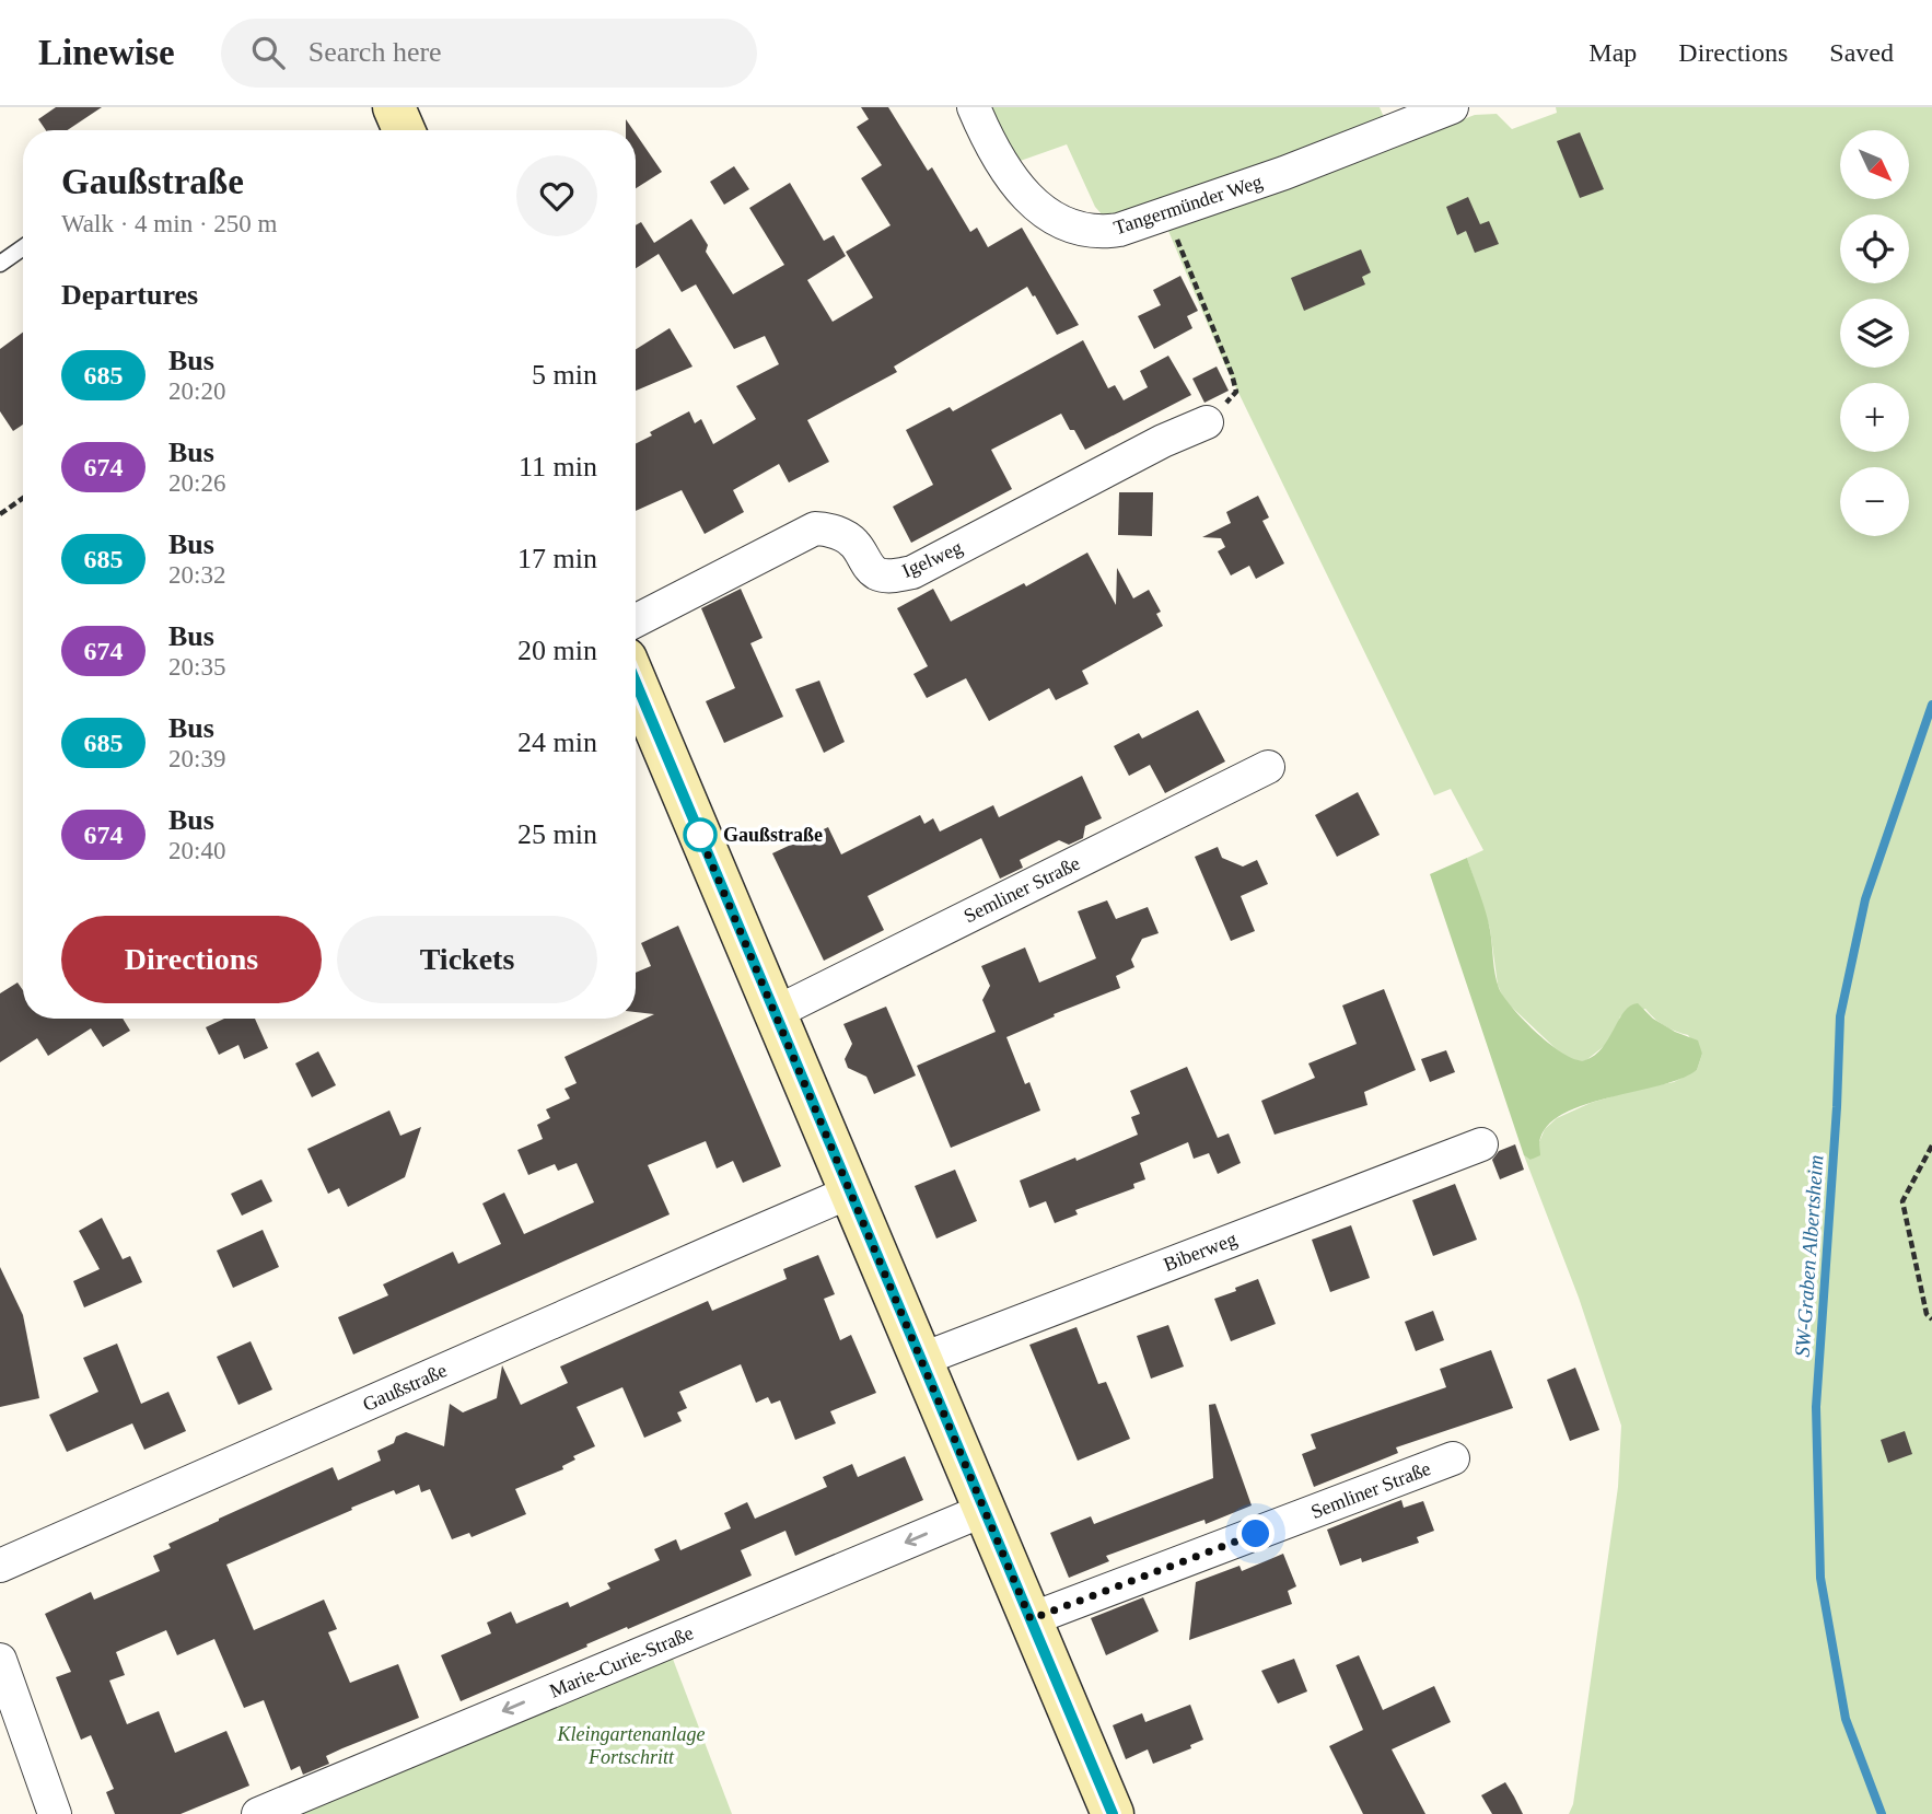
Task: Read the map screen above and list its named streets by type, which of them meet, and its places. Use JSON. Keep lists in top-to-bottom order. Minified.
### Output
{"streets":{"street":["Tangermünder Weg","Igelweg","Semliner Straße","Biberweg","Gaußstraße","Marie-Curie-Straße"]},"one_way":["Marie-Curie-Straße"],"water":["SW-Graben Albertsheim"],"parks":["Kleingartenanlage Fortschritt"],"places":["Gaußstraße"],"lines":["bus line 685"],"north":"bottom right","page":{"header":"Linewise","search":"Search here","nav":["Map","Directions","Saved"],"map_buttons":["+","−"],"heading":[["Gaußstraße","Walk · 4 min · 250 m"],"Departures"],"list":[{"mark":"685","name":"Bus","note":"20:20","value":"5 min"},{"mark":"674","name":"Bus","note":"20:26","value":"11 min"},{"mark":"685","name":"Bus","note":"20:32","value":"17 min"},{"mark":"674","name":"Bus","note":"20:35","value":"20 min"},{"mark":"685","name":"Bus","note":"20:39","value":"24 min"},{"mark":"674","name":"Bus","note":"20:40","value":"25 min"}],"buttons":["Directions","Tickets"]}}
